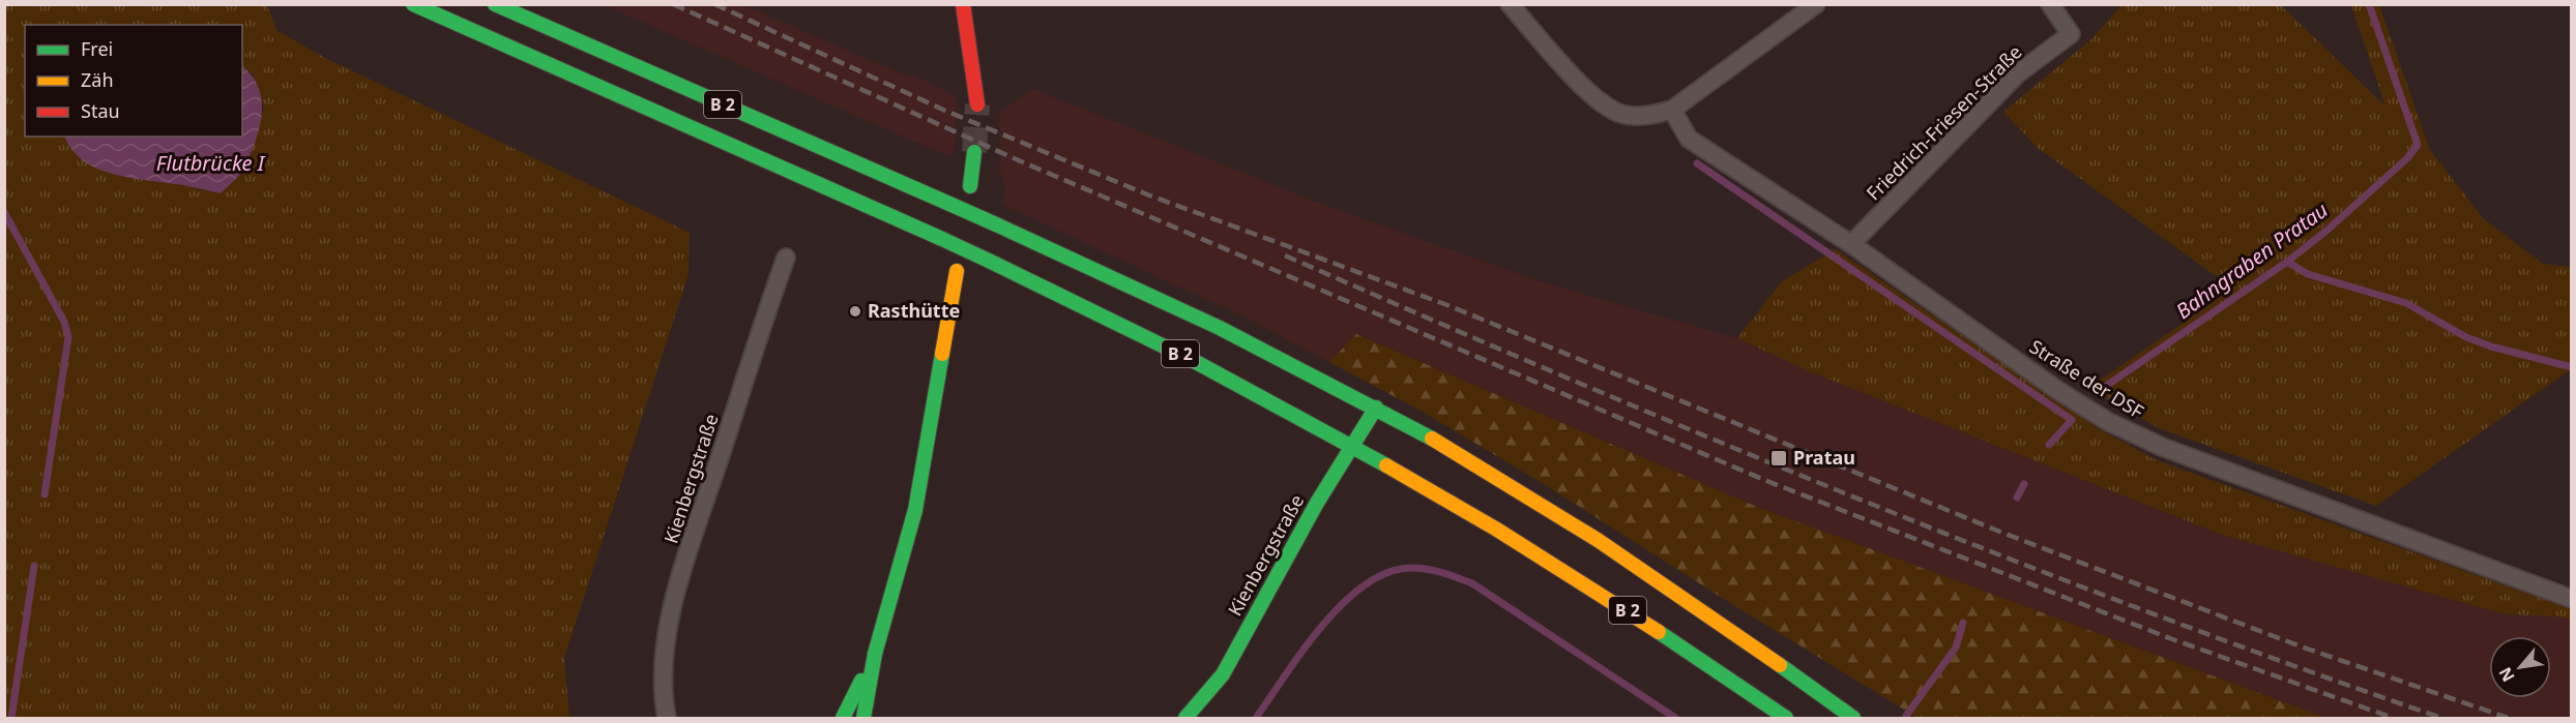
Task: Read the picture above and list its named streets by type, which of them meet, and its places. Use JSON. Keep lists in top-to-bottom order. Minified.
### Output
{"streets":{"main road":["B 2","Kienbergstraße"],"street":["Friedrich-Friesen-Straße","Straße der DSF"]},"crossings":[["B 2","Kienbergstraße"],["Friedrich-Friesen-Straße","Straße der DSF"]],"water":["Flutbrücke I","Bahngraben Pratau"],"places":{"other":["Rasthütte"],"transit":["Pratau"]},"legend":["Frei","Zäh","Stau"],"north":"bottom left"}
